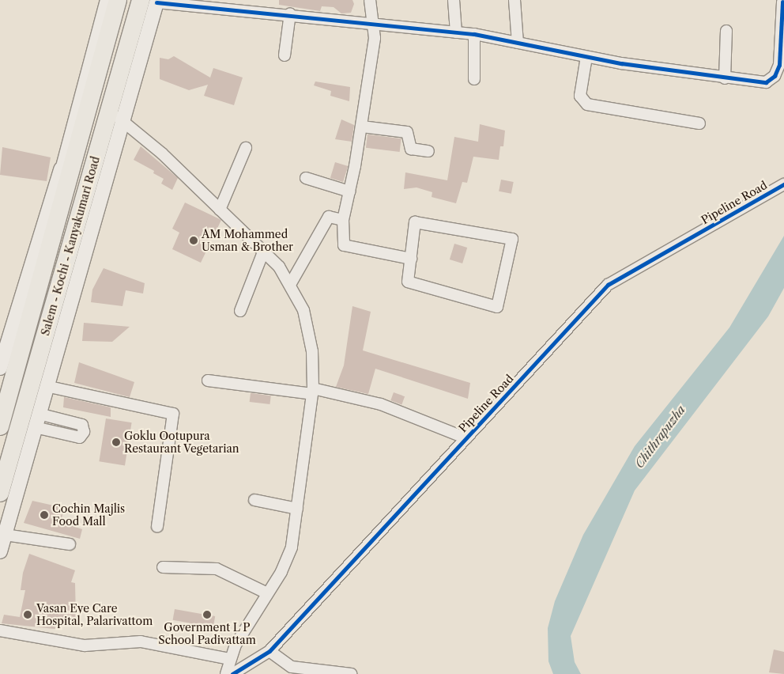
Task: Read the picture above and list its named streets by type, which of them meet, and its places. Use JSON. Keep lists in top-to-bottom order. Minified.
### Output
{"streets":{"highway":["Salem - Kochi - Kanyakumari Road"],"street":["Pipeline Road"]},"water":["Chithrapuzha"],"places":["AM Mohammed Usman & Brother","Goklu Ootupura Restaurant Vegetarian","Cochin Majlis Food Mall","Vasan Eye Care Hospital, Palarivattom","Government L P School Padivattam"]}
